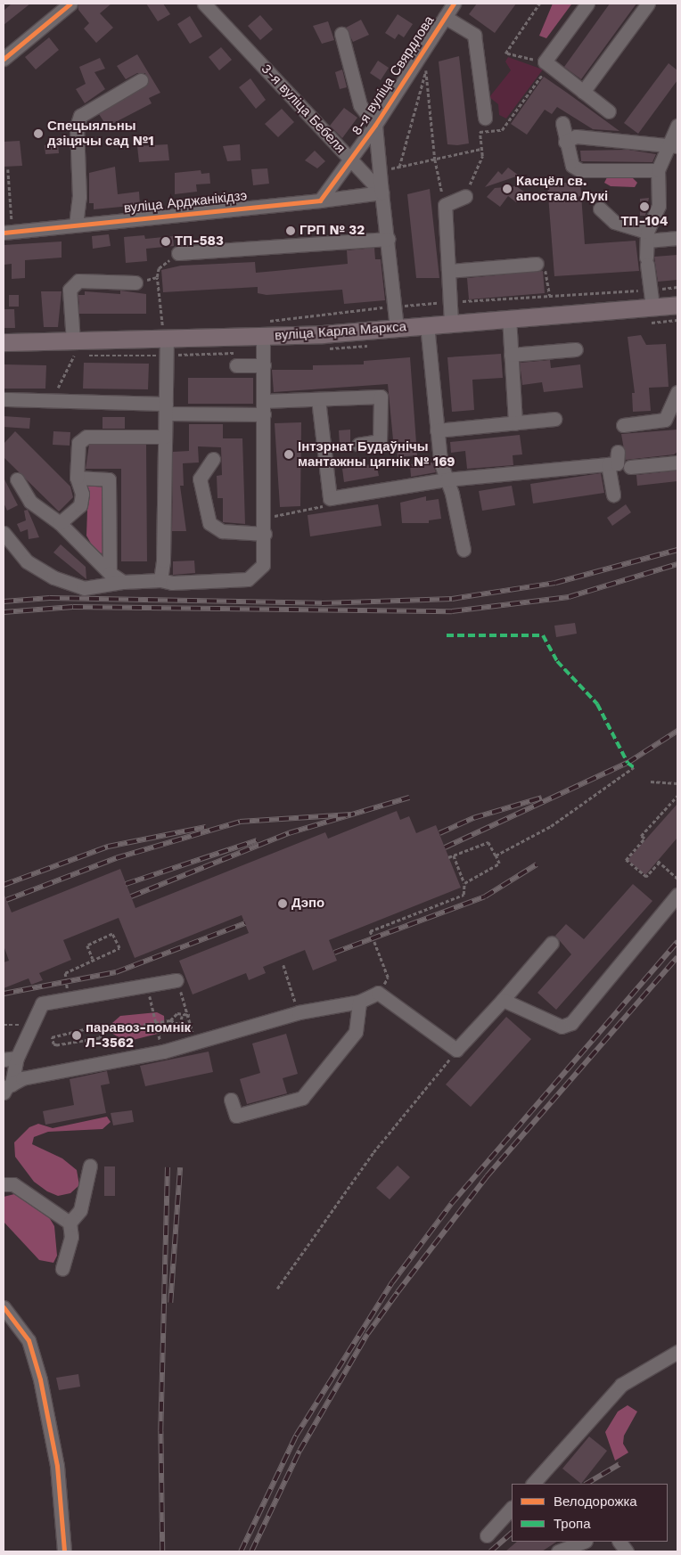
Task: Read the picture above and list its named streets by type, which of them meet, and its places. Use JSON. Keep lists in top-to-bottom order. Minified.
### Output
{"streets":{"main road":["вуліца Карла Маркса"],"street":["8-я вуліца Свярдлова","3-я вуліца Бебеля","вуліца Арджанікідзэ"]},"crossings":[["8-я вуліца Свярдлова","3-я вуліца Бебеля"],["3-я вуліца Бебеля","вуліца Арджанікідзэ"]],"places":["Спецыяльны дзіцячы сад №1","Касцёл св. апостала Лукі","ТП-104","ГРП № 32","ТП-583","Інтэрнат Будаўнічы мантажны цягнік № 169","Дэпо","паравоз-помнік Л-3562"],"legend":["Велодорожка","Тропа"]}
